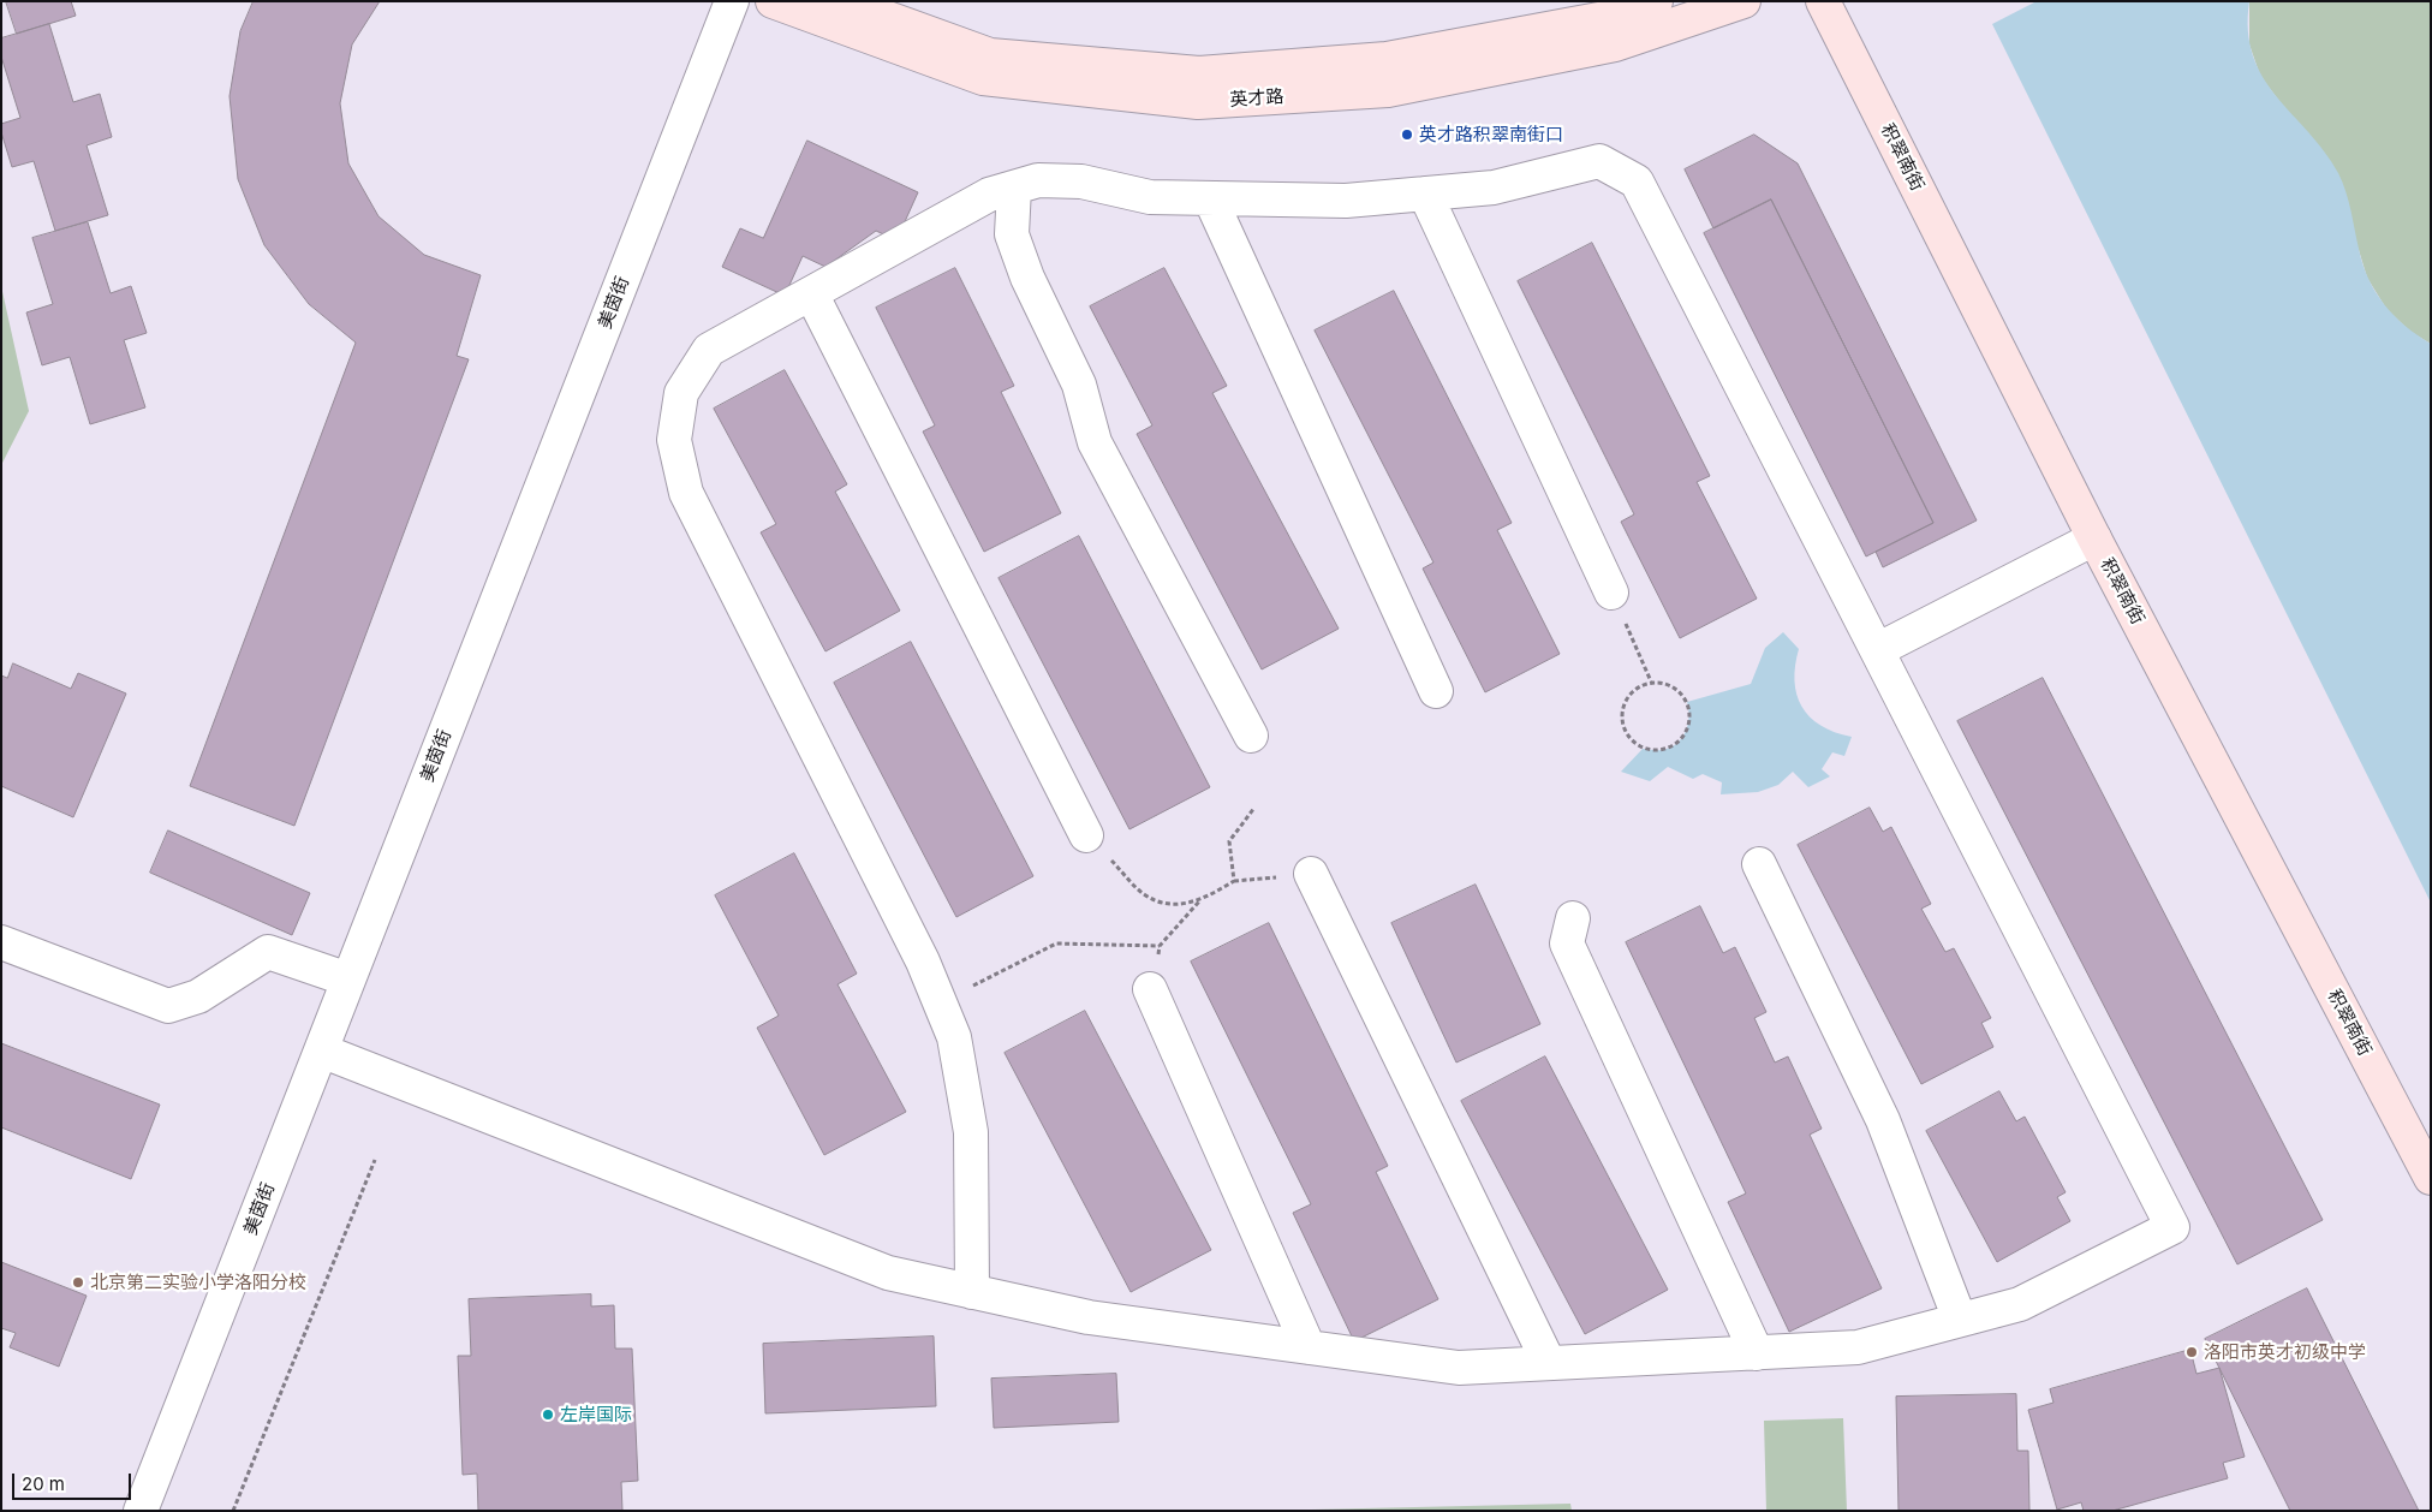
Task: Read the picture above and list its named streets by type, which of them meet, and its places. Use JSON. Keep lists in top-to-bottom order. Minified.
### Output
{"streets":{"main road":["英才路","积翠南街"],"street":["美茵街"]},"places":["英才路积翠南街口","北京第二实验小学洛阳分校","洛阳市英才初级中学","左岸国际"],"scale_bar":"20 m"}
